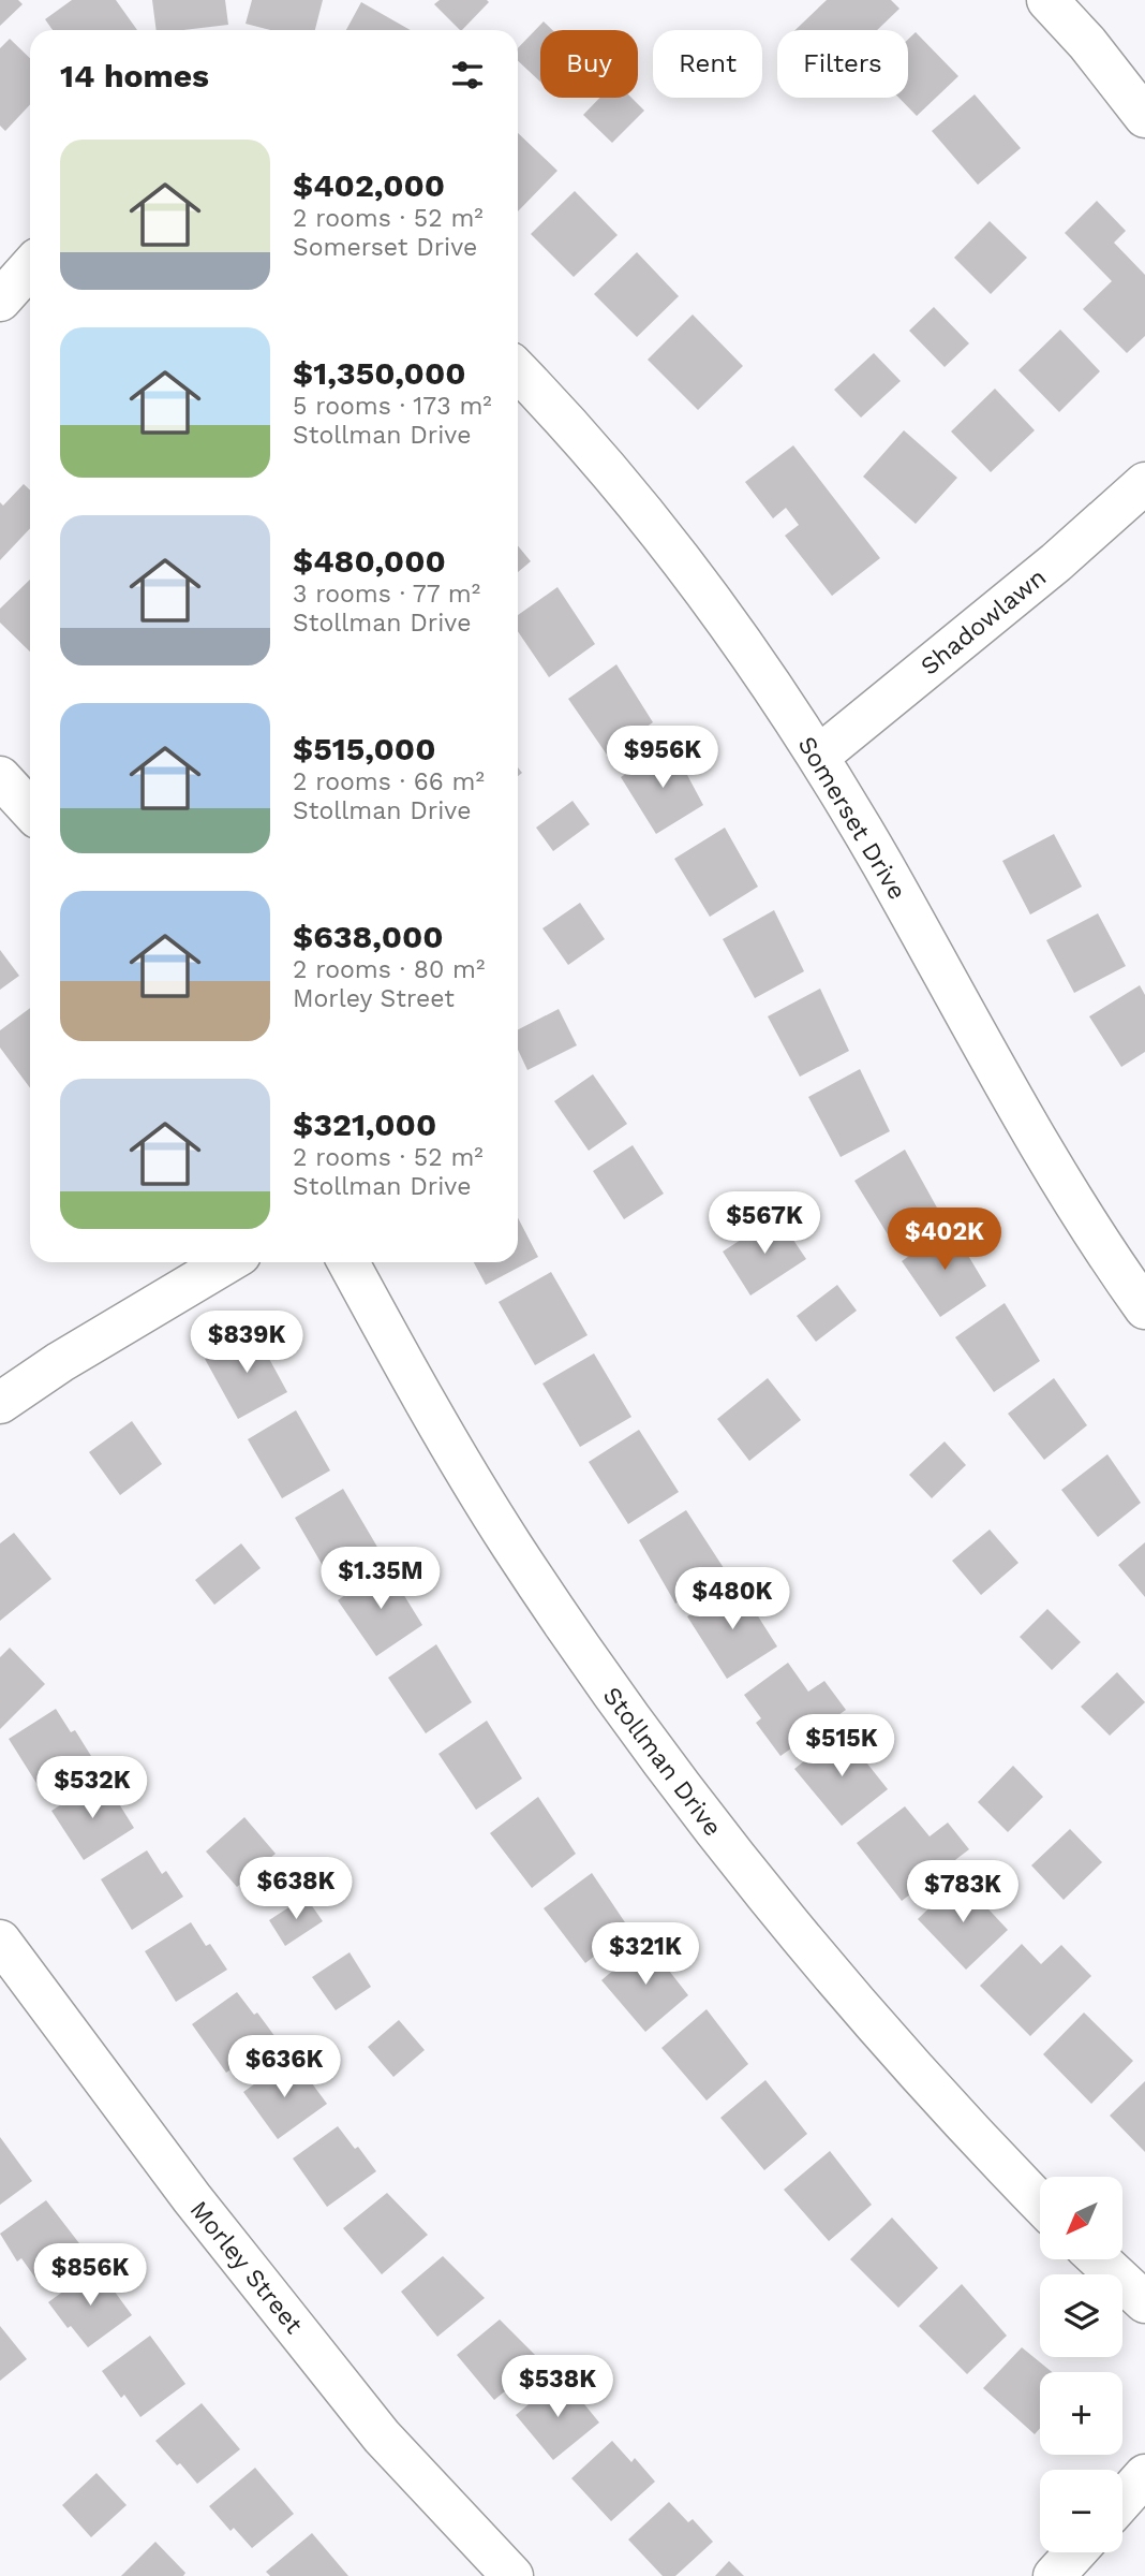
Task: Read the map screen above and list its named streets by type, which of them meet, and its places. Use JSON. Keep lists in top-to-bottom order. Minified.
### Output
{"streets":{"street":["Shadowlawn","Somerset Drive","Stollman Drive","Morley Street"]},"crossings":[["Shadowlawn","Somerset Drive"]],"north":"bottom left","page":{"chip":["Buy","Rent","Filters"],"heading":"14 homes","list":[{"name":"$402,000","note":"2 rooms · 52 m² · Somerset Drive"},{"name":"$1,350,000","note":"5 rooms · 173 m² · Stollman Drive"},{"name":"$480,000","note":"3 rooms · 77 m² · Stollman Drive"},{"name":"$515,000","note":"2 rooms · 66 m² · Stollman Drive"},{"name":"$638,000","note":"2 rooms · 80 m² · Morley Street"},{"name":"$321,000","note":"2 rooms · 52 m² · Stollman Drive"}],"price":["$956K","$567K","$402K","$839K","$1.35M","$480K","$515K","$532K","$638K","$783K","$321K","$636K","$856K","$538K"],"map_buttons":["+","−"]}}
